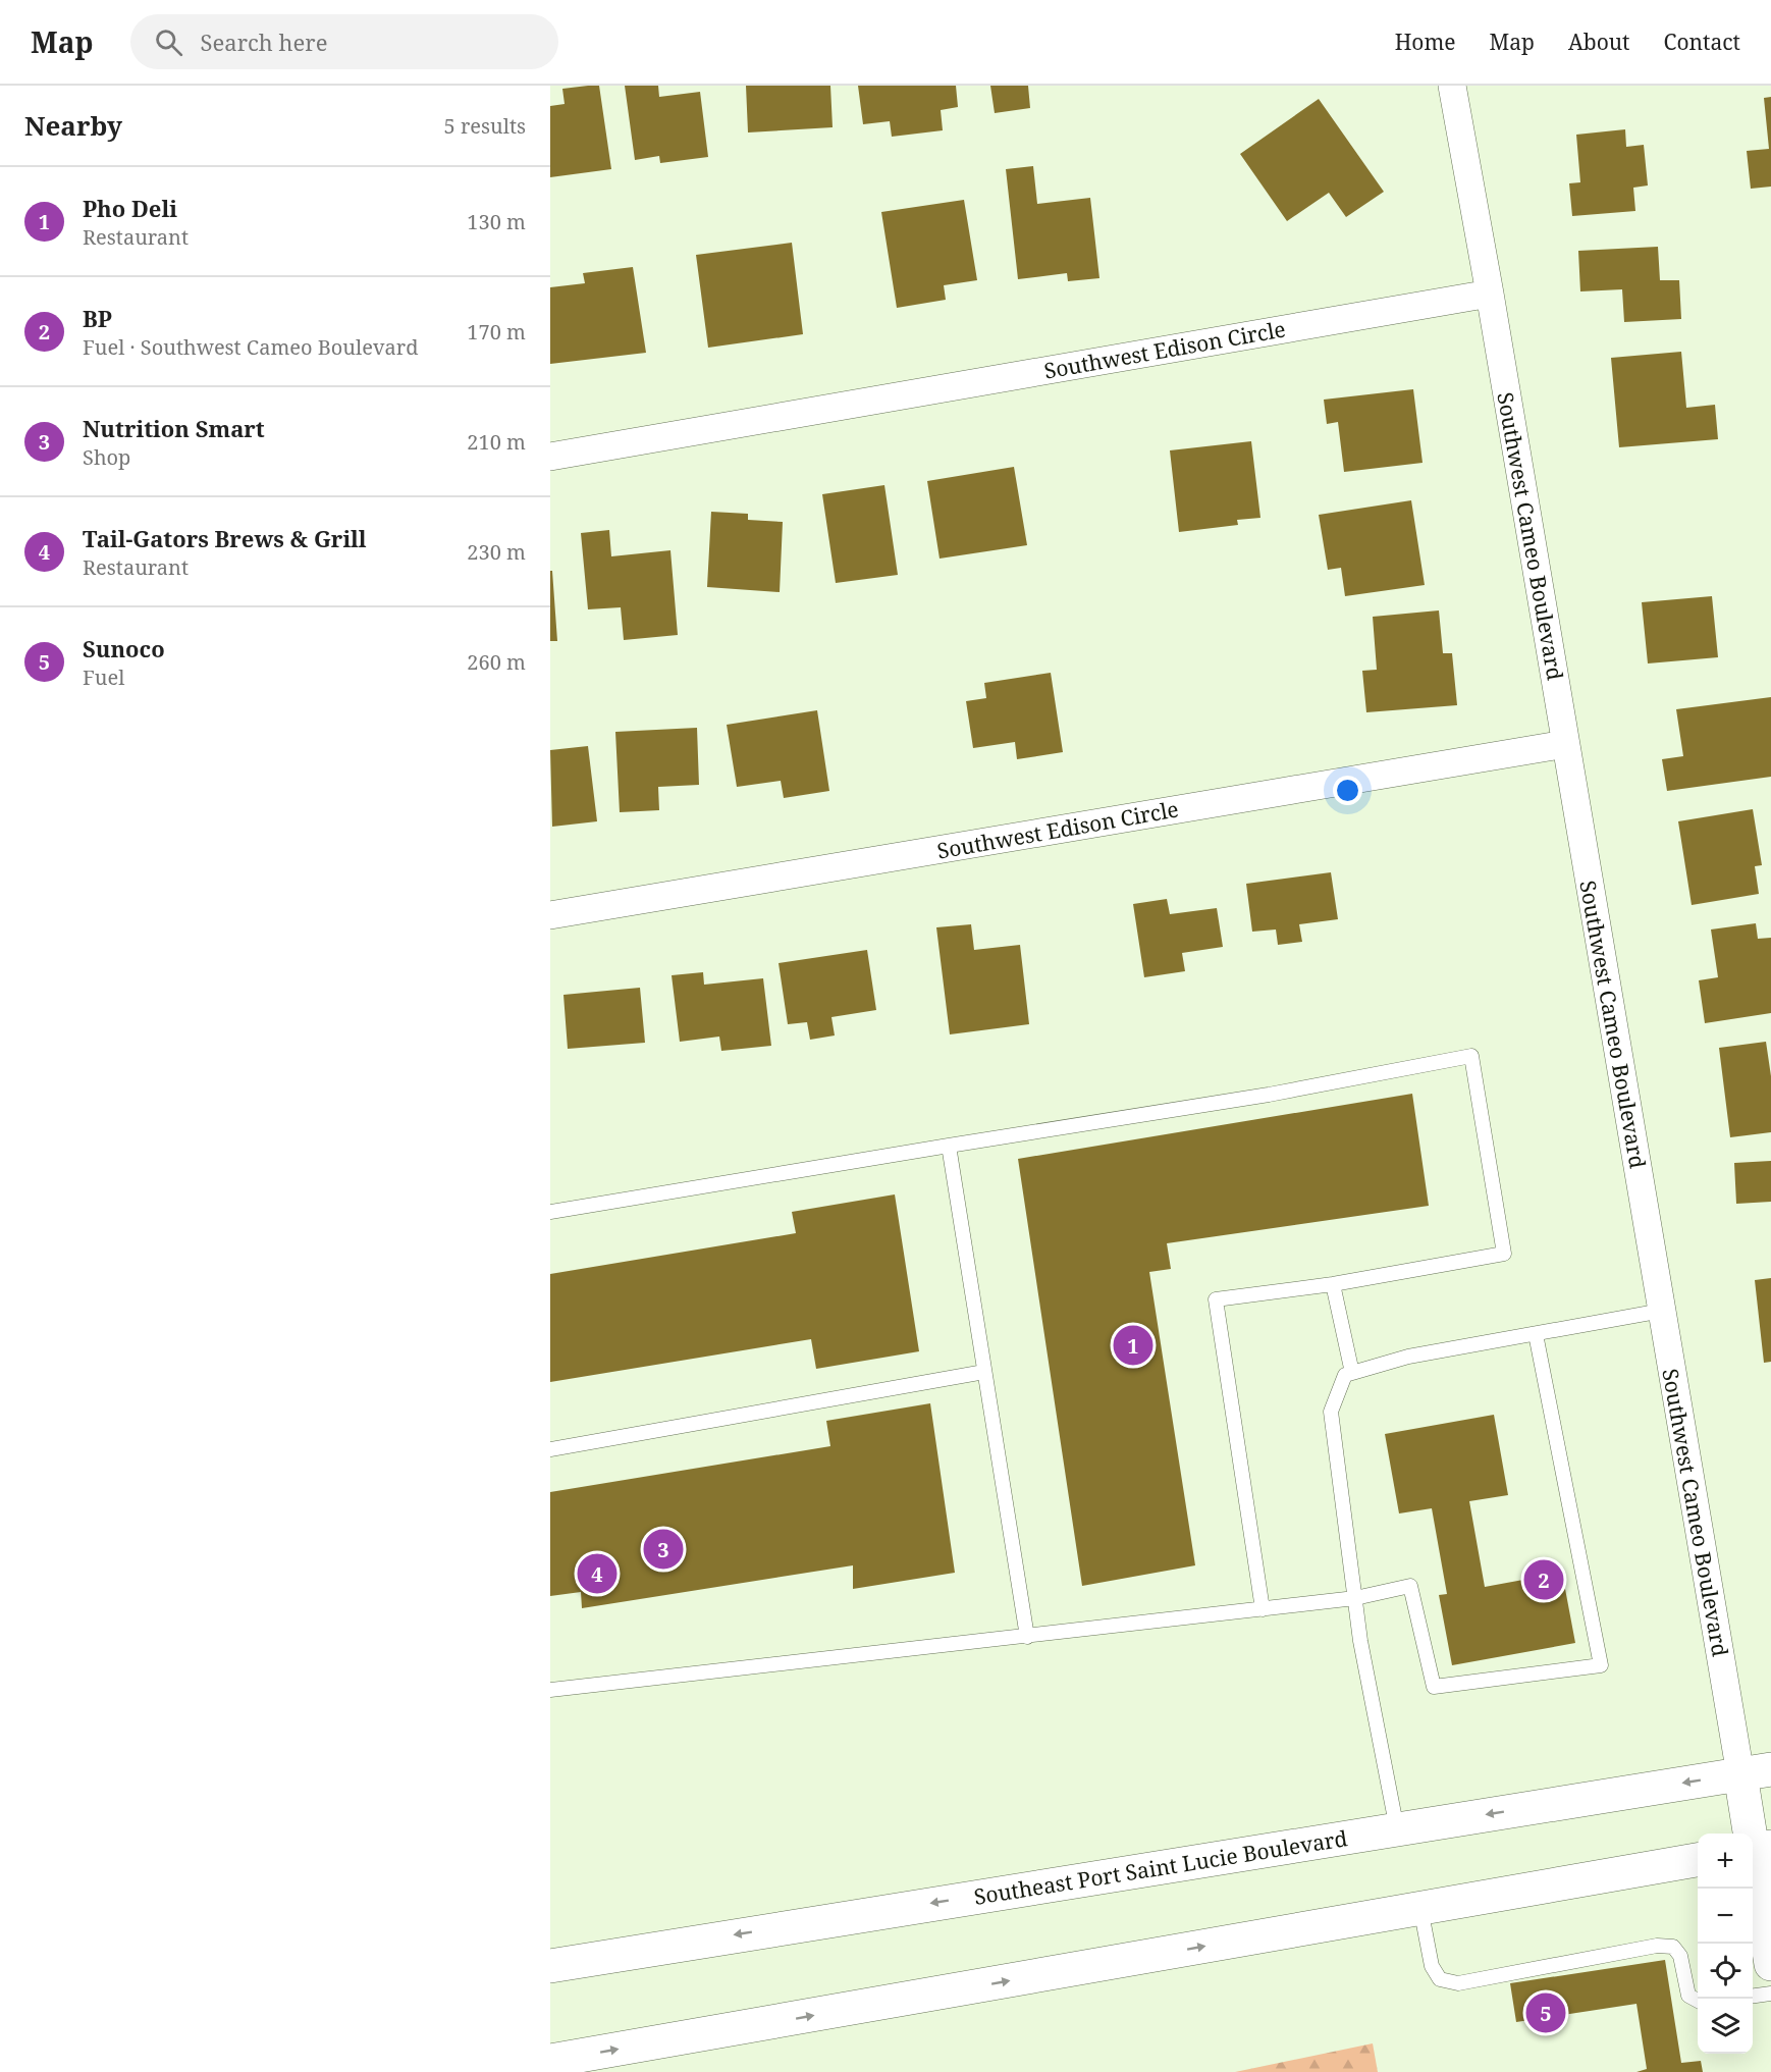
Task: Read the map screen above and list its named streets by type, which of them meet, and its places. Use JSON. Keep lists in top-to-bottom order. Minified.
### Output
{"streets":{"main road":["Southwest Cameo Boulevard","Southeast Port Saint Lucie Boulevard"],"street":["Southwest Edison Circle"]},"crossings":[["Southwest Edison Circle","Southwest Cameo Boulevard"],["Southwest Cameo Boulevard","Southeast Port Saint Lucie Boulevard"]],"page":{"header":"Map","search":"Search here","nav":["Home","Map","About","Contact"],"heading":["Nearby","5 results"],"list":[{"mark":"1","name":"Pho Deli","note":"Restaurant","value":"130 m"},{"mark":"2","name":"BP","note":"Fuel · Southwest Cameo Boulevard","value":"170 m"},{"mark":"3","name":"Nutrition Smart","note":"Shop","value":"210 m"},{"mark":"4","name":"Tail-Gators Brews & Grill","note":"Restaurant","value":"230 m"},{"mark":"5","name":"Sunoco","note":"Fuel","value":"260 m"}],"pins":["1","3","4","2","5"],"map_buttons":["+","−"]}}
